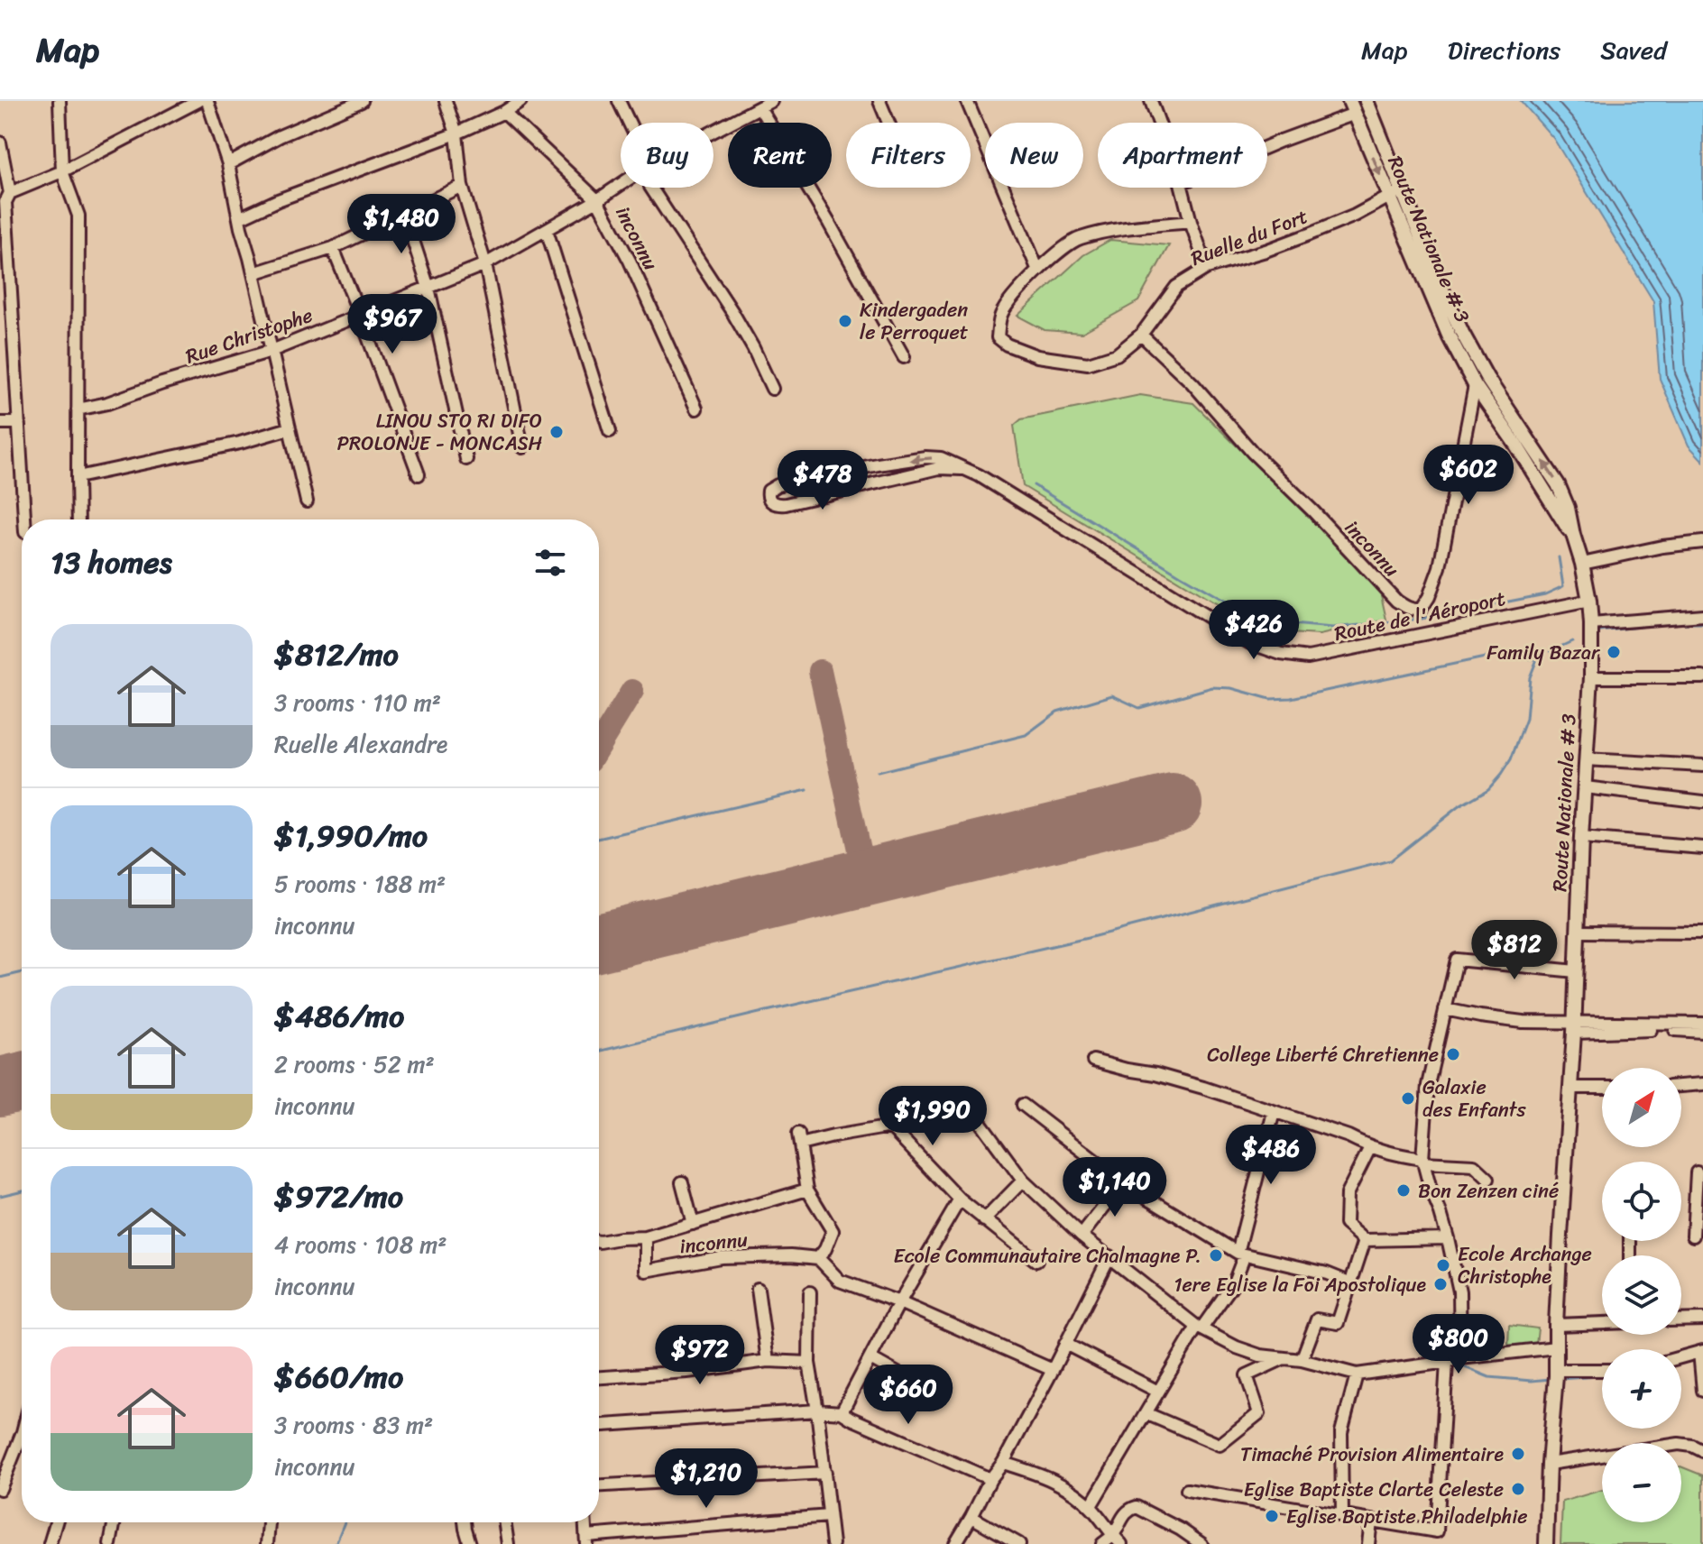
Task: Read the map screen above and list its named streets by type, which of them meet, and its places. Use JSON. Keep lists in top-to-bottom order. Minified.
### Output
{"streets":{"main road":["Route Nationale # 3"],"street":["Ruelle du Fort","inconnu","Rue Christophe","Route de l'Aéroport"]},"crossings":[["Ruelle du Fort","inconnu"],["Ruelle du Fort","Route Nationale # 3"],["inconnu","Route Nationale # 3"],["inconnu","Rue Christophe"],["Route Nationale # 3","Route de l'Aéroport"]],"places":["Kindergaden le Perroquet","LINOU STO RI DIFO PROLONJE - MONCASH","Family Bazar","College Liberté Chretienne","Galaxie des Enfants","Bon Zenzen ciné","Ecole Communautaire Chalmagne P.","Ecole Archange Christophe","1ere Eglise la Foi Apostolique","Timaché Provision Alimentaire","Eglise Baptiste Clarte Celeste","Eglise Baptiste Philadelphie"],"north":"top right","page":{"header":"Map","nav":["Map","Directions","Saved"],"chip":["Buy","Rent","Filters","New","Apartment"],"price":["$1,480","$967","$602","$478","$426","$812","$1,990","$486","$1,140","$800","$972","$660","$1,210"],"heading":"13 homes","list":[{"name":"$812/mo","note":"3 rooms · 110 m² · Ruelle Alexandre"},{"name":"$1,990/mo","note":"5 rooms · 188 m² · inconnu"},{"name":"$486/mo","note":"2 rooms · 52 m² · inconnu"},{"name":"$972/mo","note":"4 rooms · 108 m² · inconnu"},{"name":"$660/mo","note":"3 rooms · 83 m² · inconnu"}],"map_buttons":["+","−"]}}
